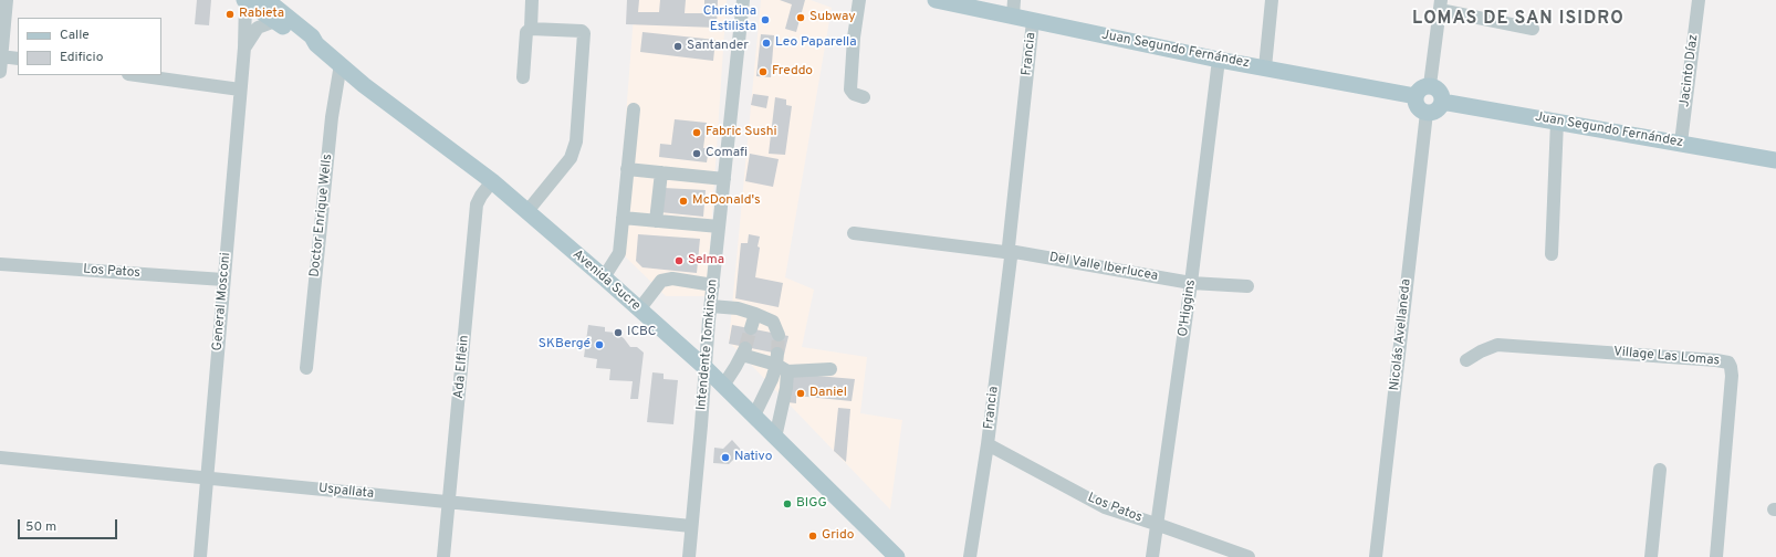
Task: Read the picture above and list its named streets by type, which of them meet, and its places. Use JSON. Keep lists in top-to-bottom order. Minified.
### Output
{"streets":{"main road":["Juan Segundo Fernández","Avenida Sucre"],"street":["Francia","Jacinto Díaz","Doctor Enrique Wells","Del Valle Iberlucea","Los Patos","General Mosconi","O'Higgins","Nicolás Avellaneda","Intendente Tomkinson","Village Las Lomas","Ada Elflein","Uspallata"]},"crossings":[["Juan Segundo Fernández","Francia"],["Juan Segundo Fernández","Jacinto Díaz"],["Juan Segundo Fernández","O'Higgins"],["Juan Segundo Fernández","Nicolás Avellaneda"],["Francia","Del Valle Iberlucea"],["Francia","Los Patos"],["Doctor Enrique Wells","Avenida Sucre"],["Del Valle Iberlucea","O'Higgins"],["Los Patos","General Mosconi"],["Los Patos","O'Higgins"],["Avenida Sucre","General Mosconi"],["Avenida Sucre","Intendente Tomkinson"],["Avenida Sucre","Ada Elflein"],["General Mosconi","Uspallata"],["Intendente Tomkinson","Uspallata"],["Ada Elflein","Uspallata"]],"districts":["LOMAS DE SAN ISIDRO"],"places":["Rabieta","Subway","Christina Estilista","Leo Paparella","Santander","Freddo","Fabric Sushi","Comafi","McDonald's","Selma","ICBC","SKBergé","Daniel","Nativo","BIGG","Grido"],"legend":["Calle","Edificio"],"scale_bar":"50 m"}
